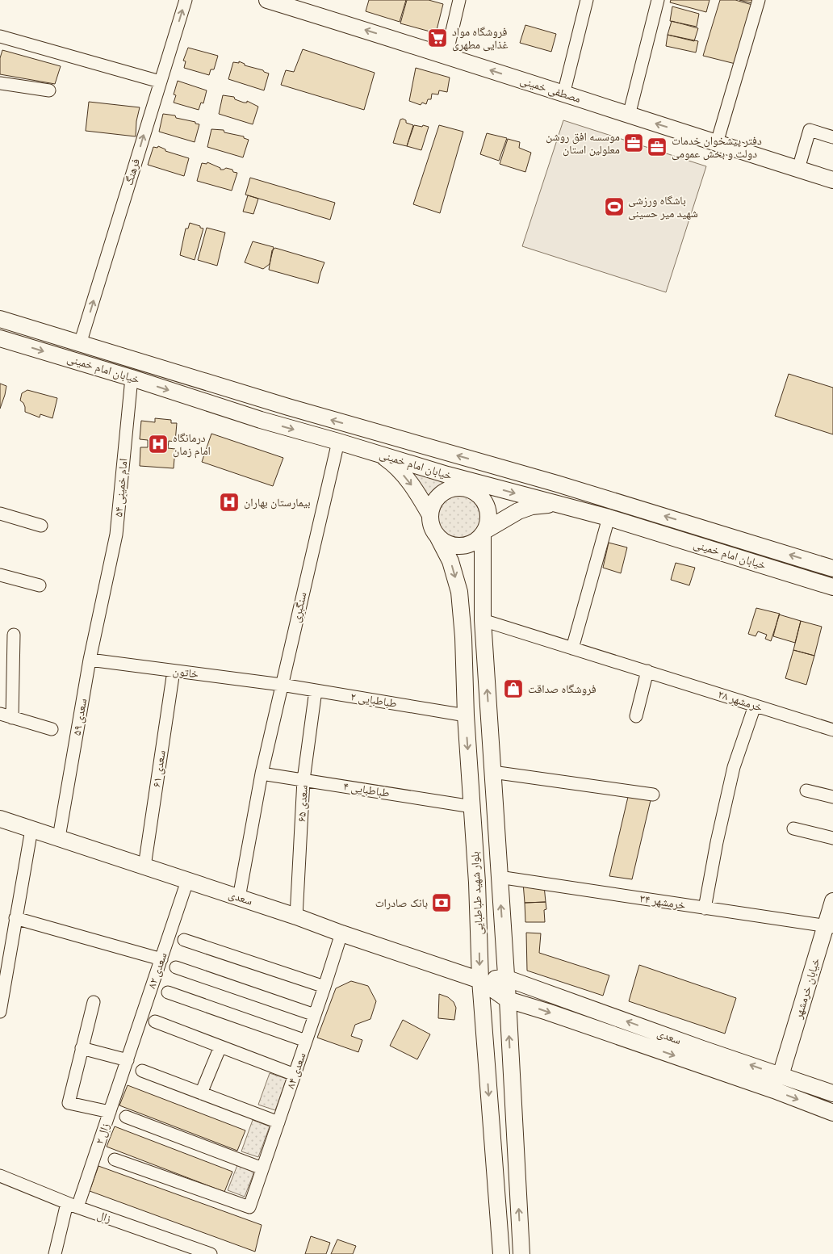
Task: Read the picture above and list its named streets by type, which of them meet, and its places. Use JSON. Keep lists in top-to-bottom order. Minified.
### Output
{"streets":{"main road":["مصطفی خمینی","خیابان امام خمینی","بلوار شهید طباطبایی","سعدی","خیابان خرمشهر"],"street":["فرهنگ","امام خمینی ۵۴","سنگبری","خاتون","طباطبایی ۲","خرمشهر ۲۸","سعدی ۵۹","سعدی ۶۱","طباطبایی ۴","سعدی ۶۵","خرمشهر ۳۴","سعدی ۸۲","سعدی ۸۴","زال ۲","زال"]},"crossings":[["فرهنگ","خیابان امام خمینی"],["خیابان امام خمینی","امام خمینی ۵۴"],["خیابان امام خمینی","سنگبری"],["خیابان امام خمینی","بلوار شهید طباطبایی"],["امام خمینی ۵۴","سعدی ۵۹"],["سنگبری","خاتون"],["سنگبری","طباطبایی ۲"],["سنگبری","طباطبایی ۴"],["سنگبری","سعدی"],["خاتون","طباطبایی ۲"],["خاتون","سعدی ۵۹"],["خاتون","سعدی ۶۱"],["طباطبایی ۲","سعدی ۶۵"],["طباطبایی ۲","بلوار شهید طباطبایی"],["خرمشهر ۲۸","بلوار شهید طباطبایی"],["سعدی ۵۹","سعدی"],["سعدی ۶۱","سعدی"],["طباطبایی ۴","سعدی ۶۵"],["طباطبایی ۴","بلوار شهید طباطبایی"],["سعدی ۶۵","سعدی"],["بلوار شهید طباطبایی","سعدی"],["بلوار شهید طباطبایی","خرمشهر ۳۴"],["سعدی","سعدی ۸۲"],["سعدی","خیابان خرمشهر"],["سعدی","سعدی ۸۴"],["خرمشهر ۳۴","خیابان خرمشهر"],["سعدی ۸۲","زال ۲"],["زال ۲","زال"]],"one_way":["مصطفی خمینی","فرهنگ"],"places":{"supermarket":["فروشگاه مواد غذایی مطهری"],"office":["موسسه افق روشن معلولین استان","دفتر پیشخوان خدمات دولت و بخش عمومی"],"sports":["باشگاه ورزشی شهید میر حسینی"],"hospital":["درمانگاه امام زمان","بیمارستان بهاران"],"shop":["فروشگاه صداقت"],"bank":["بانک صادرات"]}}
